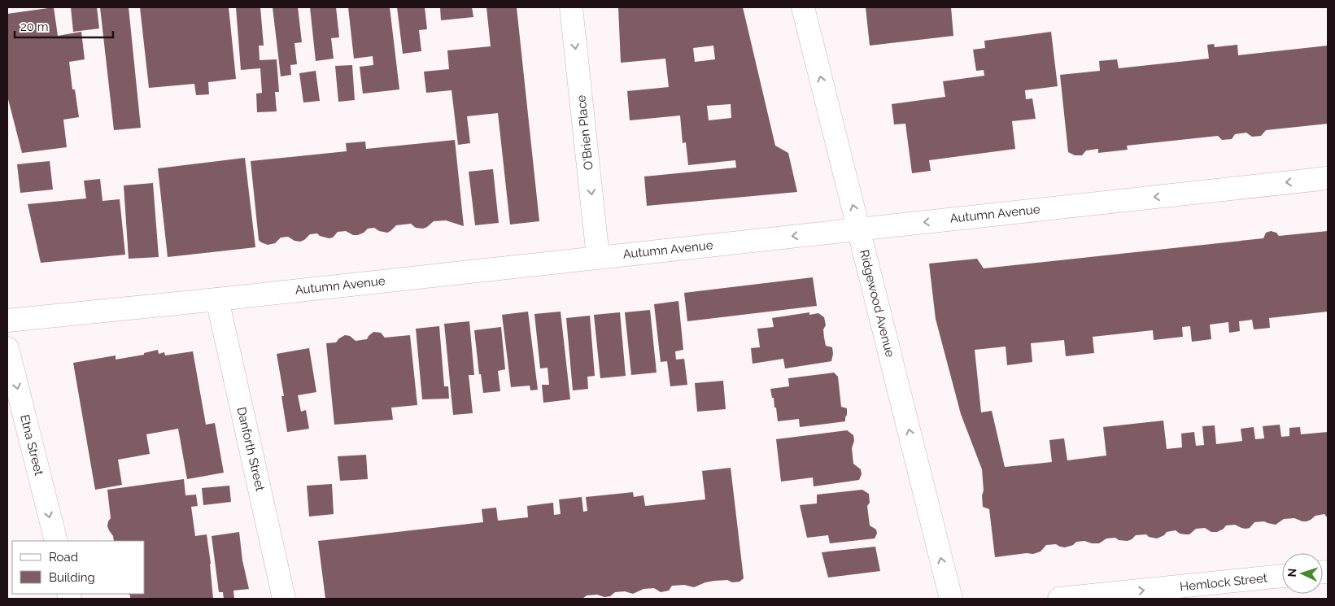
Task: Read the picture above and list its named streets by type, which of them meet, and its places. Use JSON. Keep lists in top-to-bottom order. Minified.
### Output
{"streets":{"street":["O'Brien Place","Autumn Avenue","Ridgewood Avenue","Etna Street","Danforth Street","Hemlock Street"]},"crossings":[["O'Brien Place","Autumn Avenue"],["Autumn Avenue","Ridgewood Avenue"],["Autumn Avenue","Danforth Street"]],"one_way":["O'Brien Place","Autumn Avenue","Ridgewood Avenue","Etna Street","Hemlock Street"],"legend":["Road","Building"],"scale_bar":"20 m","north":"left"}
